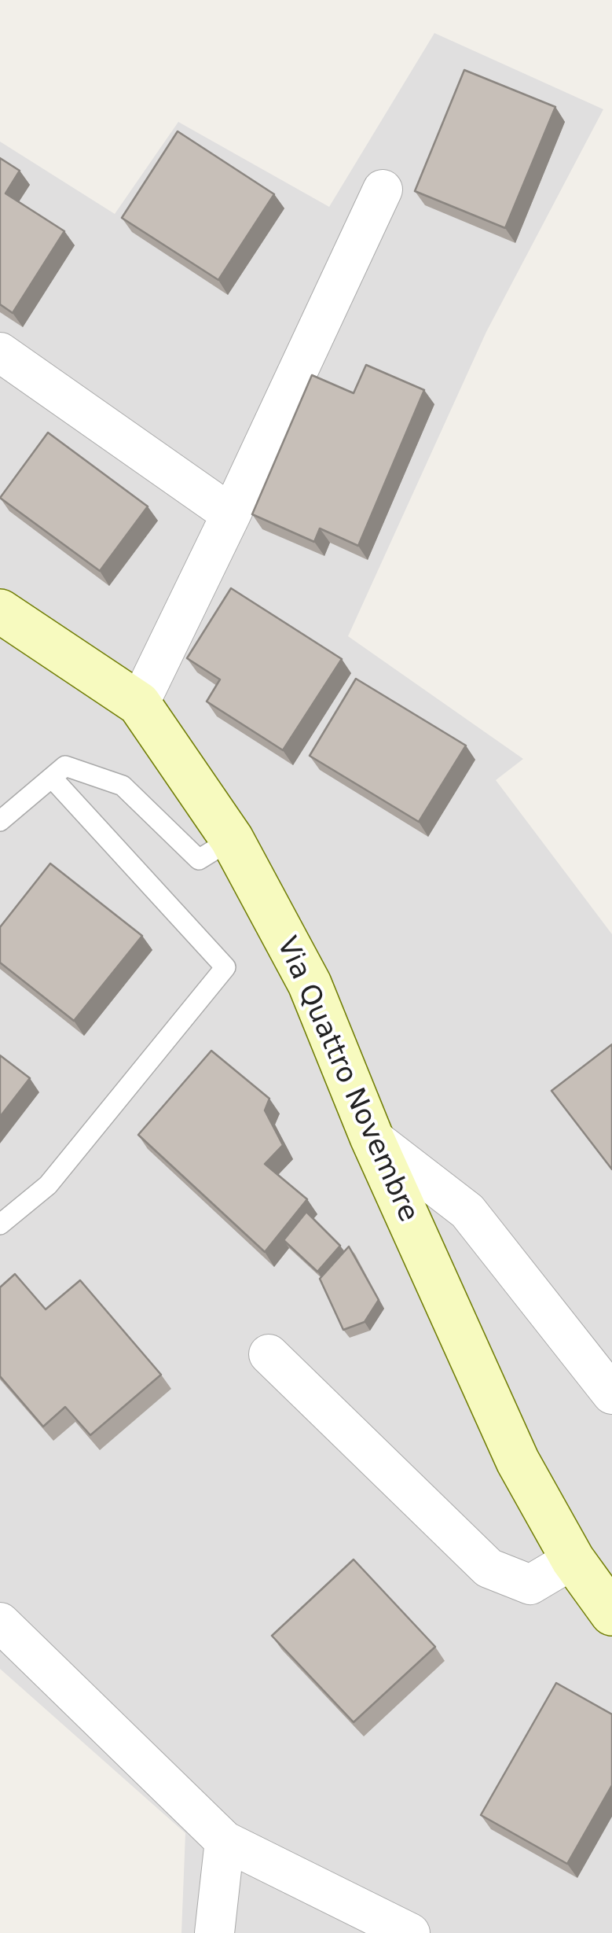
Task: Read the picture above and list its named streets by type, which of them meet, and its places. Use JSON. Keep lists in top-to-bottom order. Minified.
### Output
{"streets":{"main road":["Via Quattro Novembre"]}}
